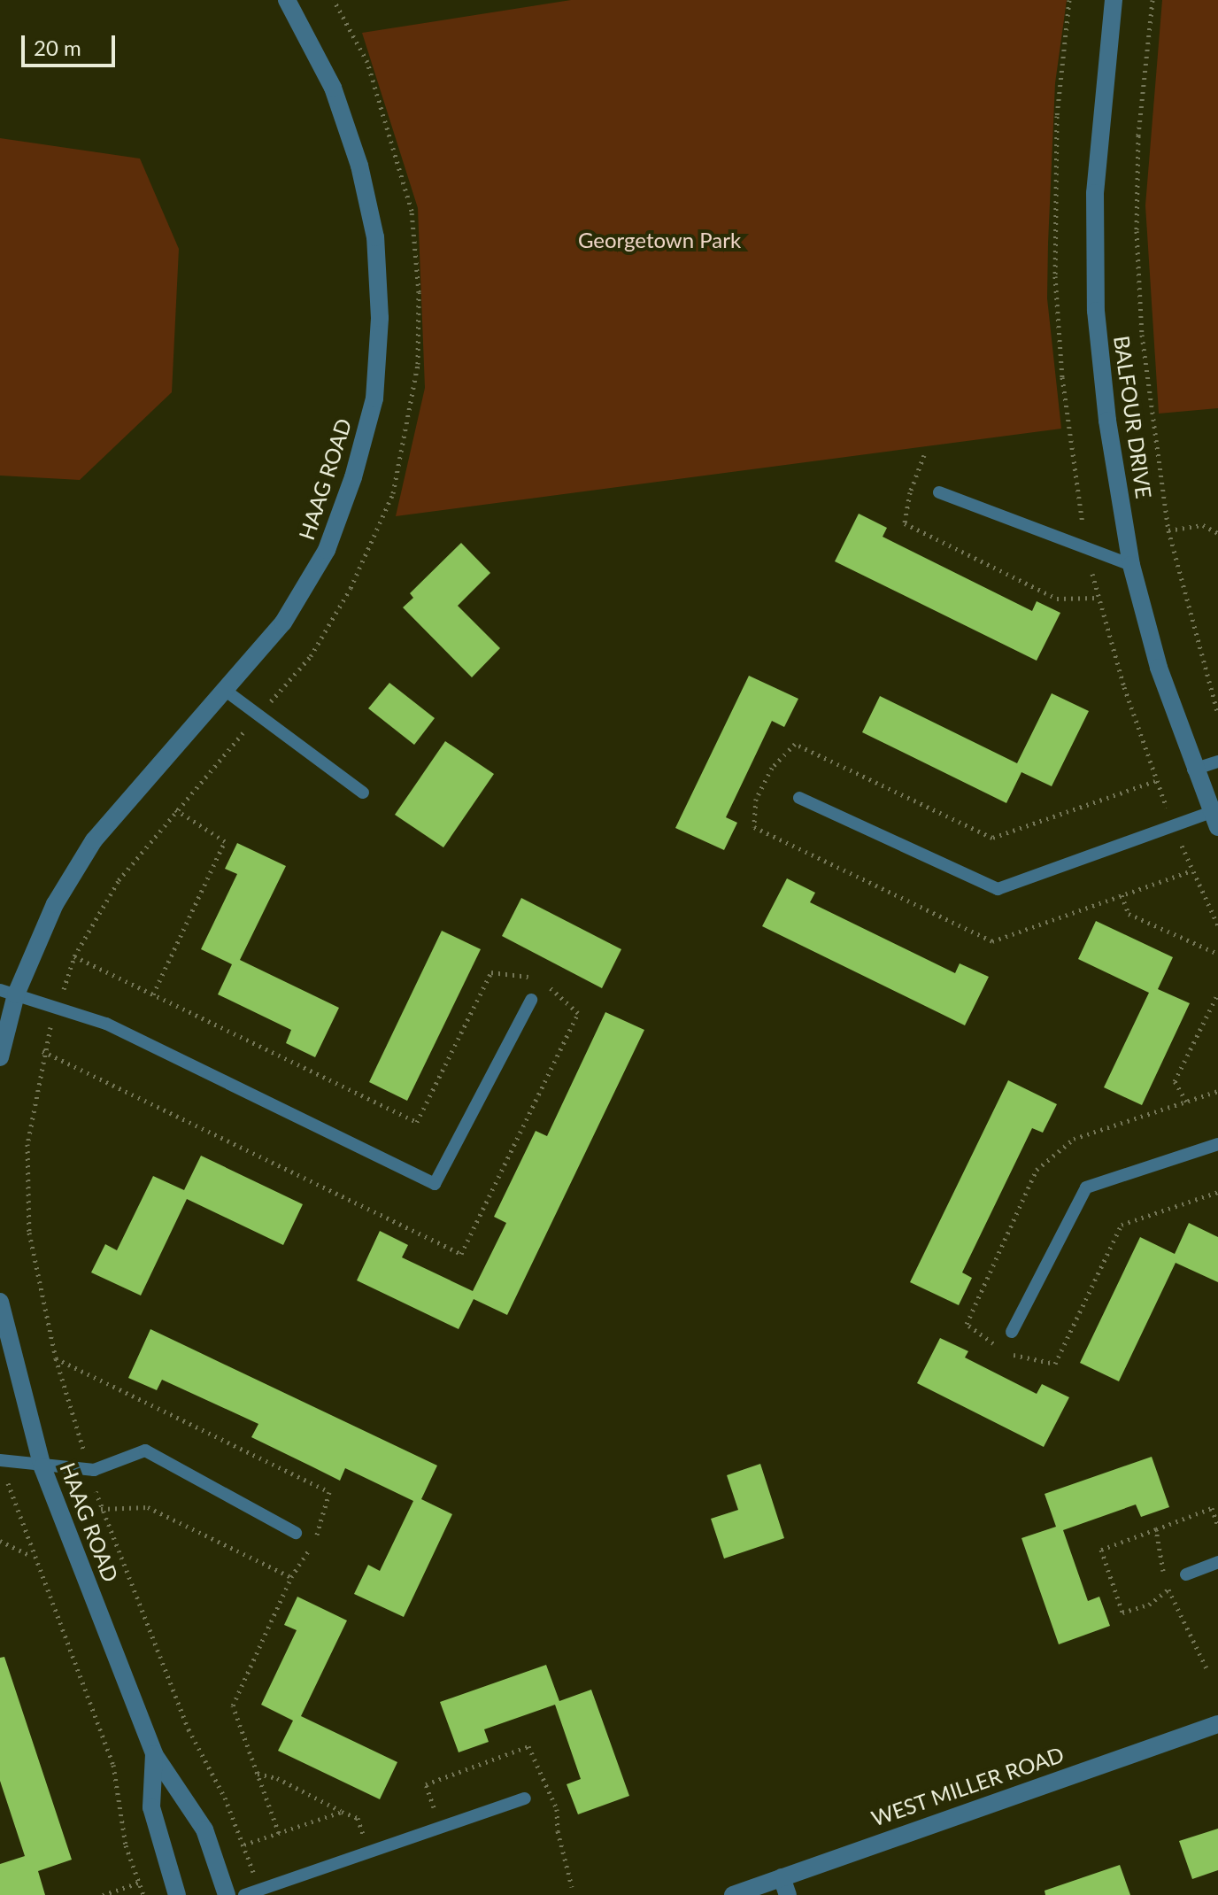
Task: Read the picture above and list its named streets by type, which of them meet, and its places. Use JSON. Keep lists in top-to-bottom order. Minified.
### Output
{"streets":{"street":["BALFOUR DRIVE","HAAG ROAD","WEST MILLER ROAD"]},"parks":["Georgetown Park"],"scale_bar":"20 m"}
